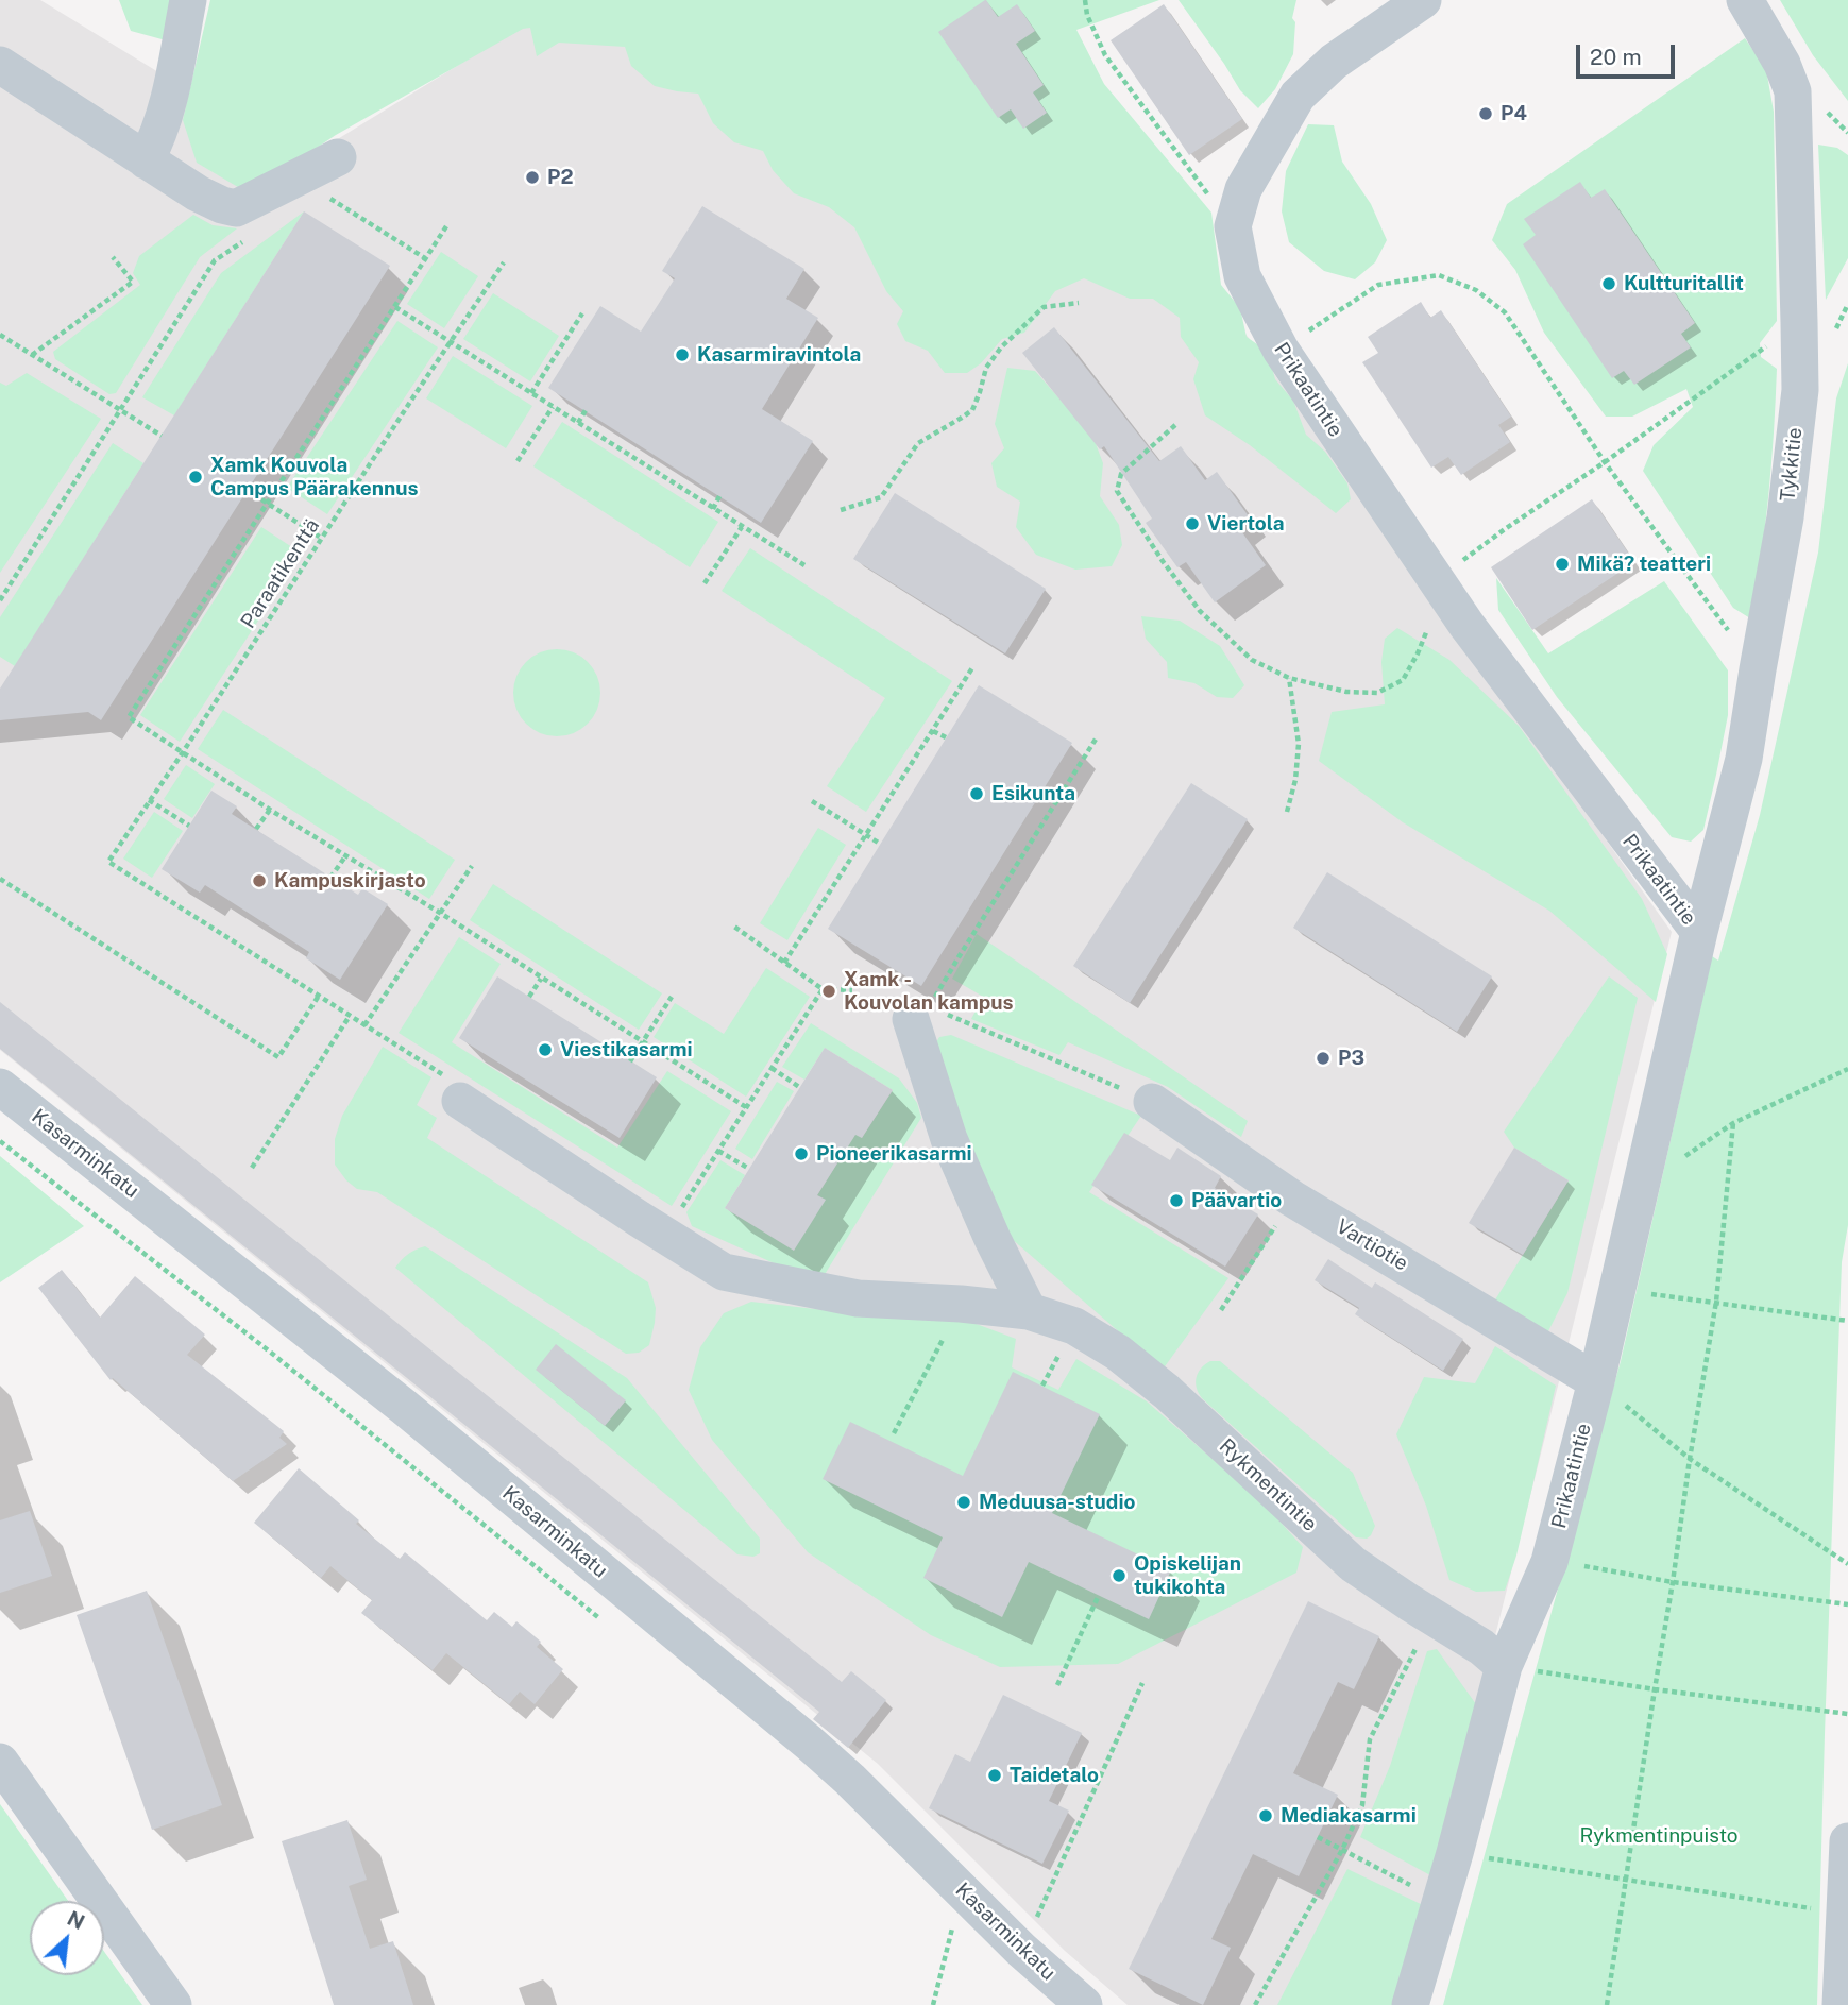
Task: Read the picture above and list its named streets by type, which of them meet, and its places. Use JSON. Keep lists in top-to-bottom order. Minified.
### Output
{"streets":{"street":["Prikaatintie","Tykkitie","Kasarminkatu","Vartiotie","Rykmentintie"],"path":["Paraatikenttä"]},"crossings":[["Prikaatintie","Tykkitie"],["Prikaatintie","Vartiotie"],["Prikaatintie","Rykmentintie"]],"parks":["Rykmentinpuisto"],"places":["P4","P2","Kultturitallit","Kasarmiravintola","Xamk Kouvola Campus Päärakennus","Viertola","Mikä? teatteri","Esikunta","Kampuskirjasto","Xamk - Kouvolan kampus","Viestikasarmi","P3","Pioneerikasarmi","Päävartio","Meduusa-studio","Opiskelijan tukikohta","Taidetalo","Mediakasarmi"],"scale_bar":"20 m","north":"top right"}
